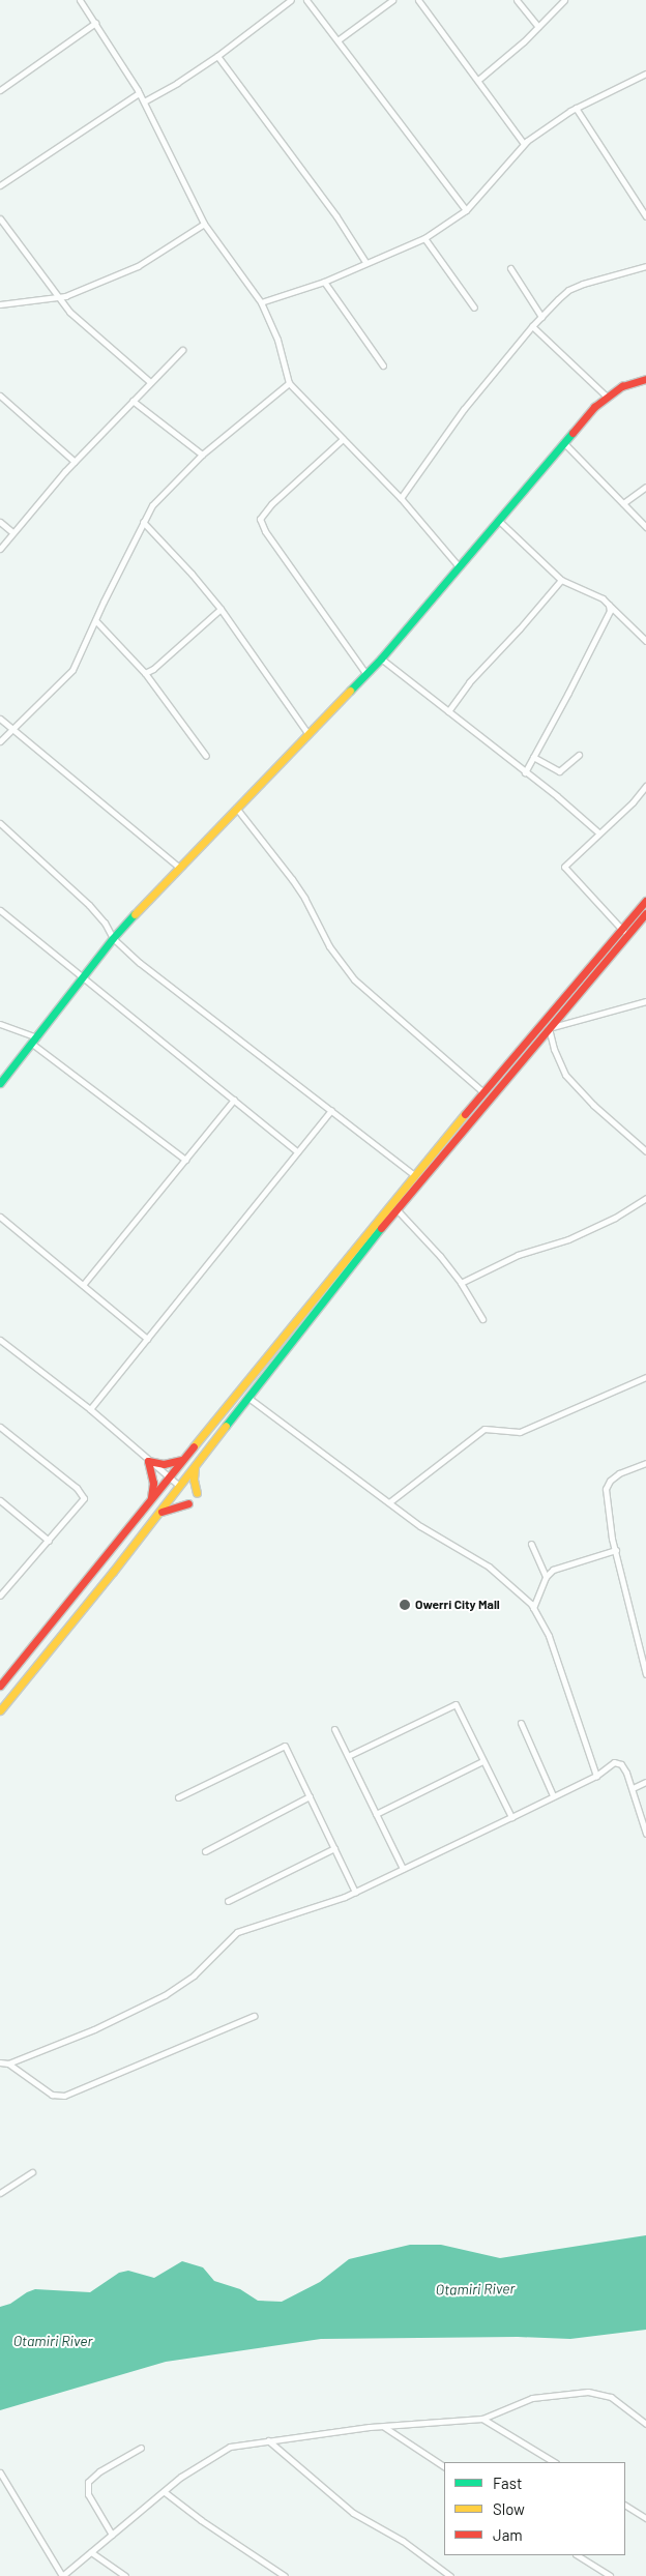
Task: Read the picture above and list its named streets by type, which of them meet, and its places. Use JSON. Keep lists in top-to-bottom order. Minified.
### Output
{"water":["Otamiri River"],"places":["Owerri City Mall"],"legend":["Fast","Slow","Jam"]}
